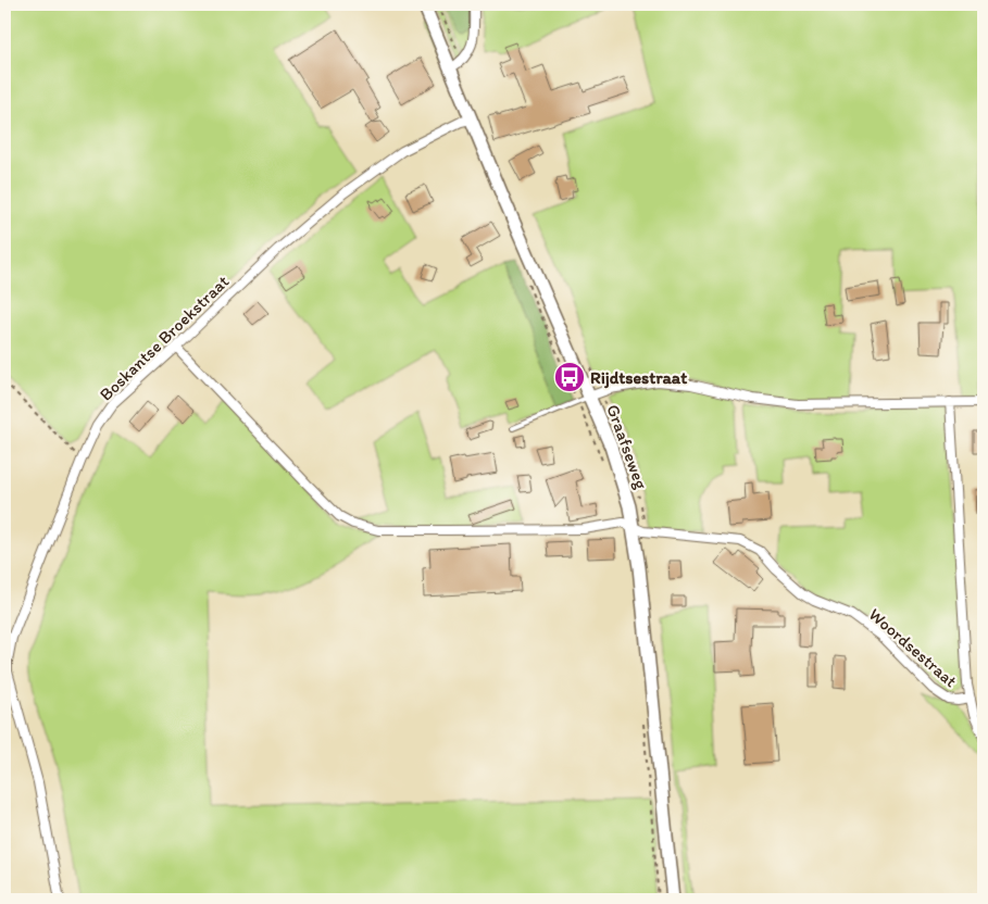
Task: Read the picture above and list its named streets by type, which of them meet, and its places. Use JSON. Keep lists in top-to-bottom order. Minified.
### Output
{"streets":{"main road":["Graafseweg"],"street":["Boskantse Broekstraat","Woordsestraat"]},"crossings":[["Boskantse Broekstraat","Graafseweg"],["Boskantse Broekstraat","Woordsestraat"],["Graafseweg","Woordsestraat"]],"places":{"bus stop":["Rijdtsestraat"]}}
